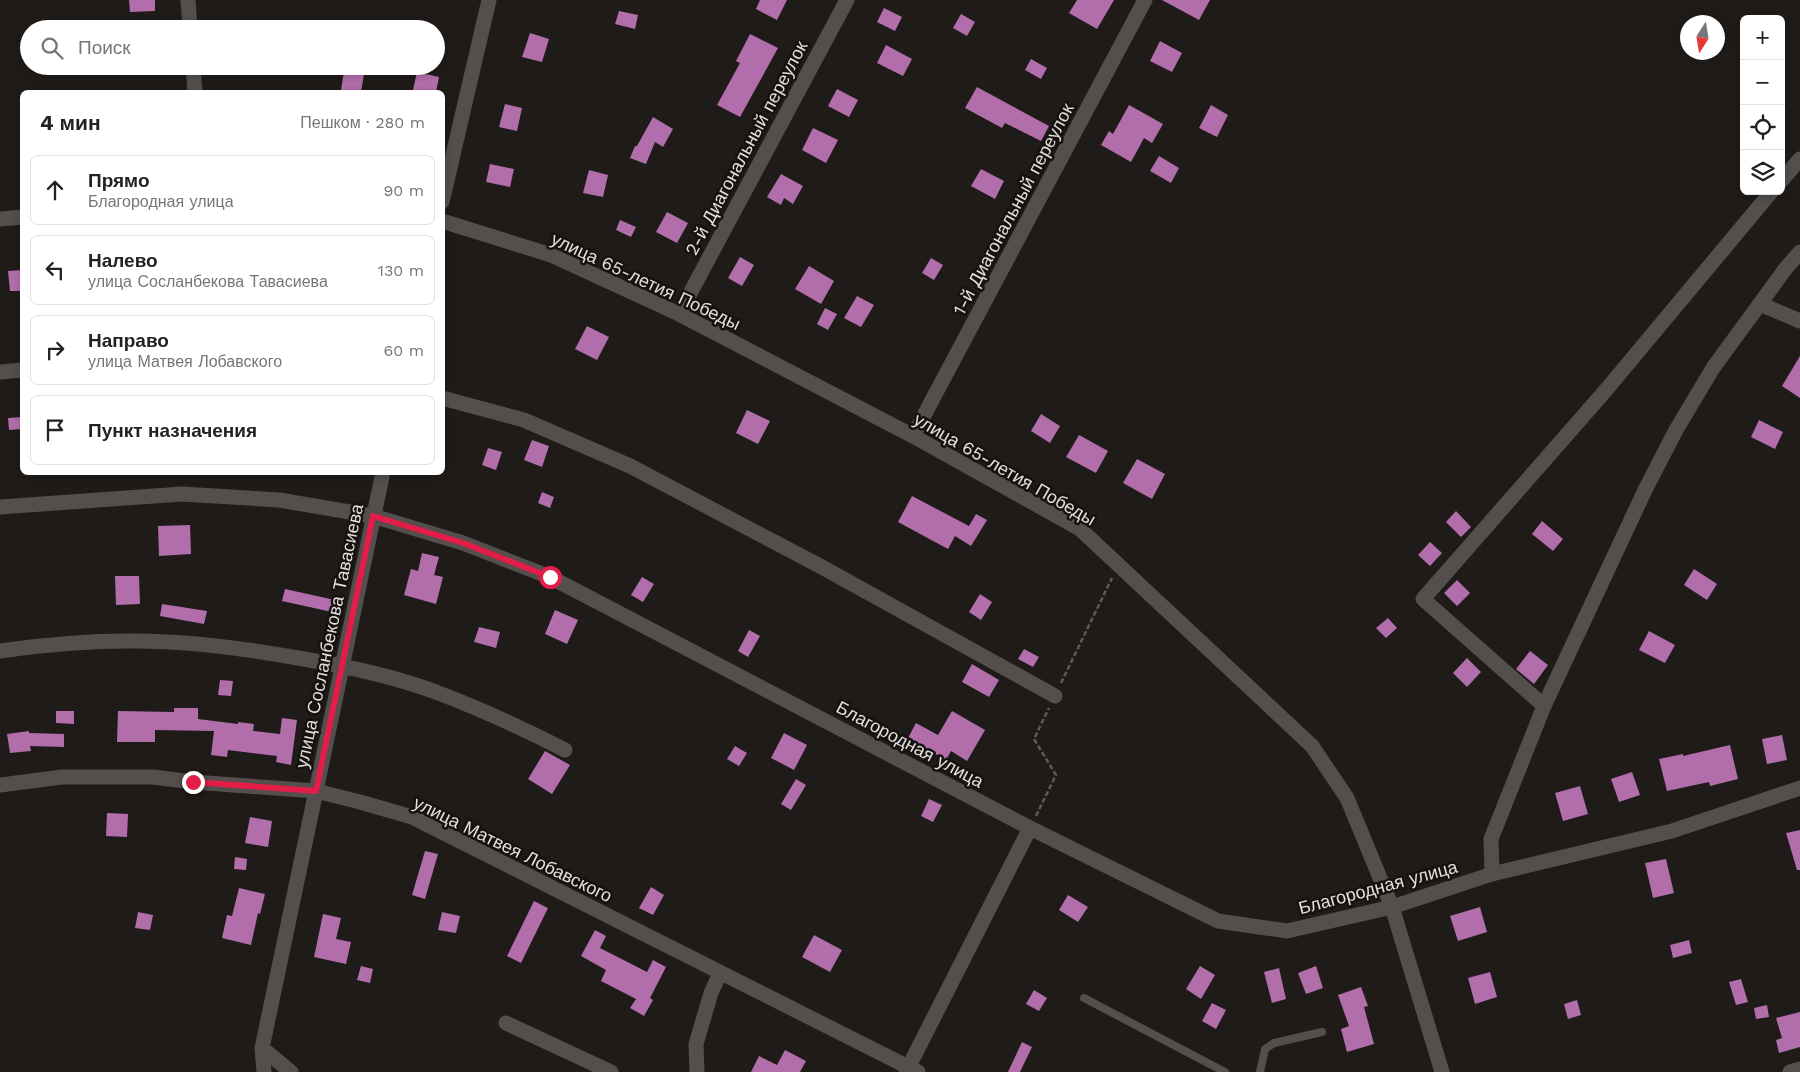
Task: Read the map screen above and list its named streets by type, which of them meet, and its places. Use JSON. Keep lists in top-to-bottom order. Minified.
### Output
{"streets":{"street":["2-й Диагональный переулок","1-й Диагональный переулок","улица 65-летия Победы","улица Сосланбекова Тавасиева","Благородная улица","улица Матвея Лобавского"]},"crossings":[["2-й Диагональный переулок","улица 65-летия Победы"],["1-й Диагональный переулок","улица 65-летия Победы"],["улица 65-летия Победы","Благородная улица"],["улица Сосланбекова Тавасиева","Благородная улица"],["улица Сосланбекова Тавасиева","улица Матвея Лобавского"]],"north":"bottom","page":{"map_buttons":["+","−"],"search":"Поиск","heading":["4 мин","Пешком · 280 m"],"list":[["Прямо","Благородная улица","90 m"],["Налево","улица Сосланбекова Тавасиева","130 m"],["Направо","улица Матвея Лобавского","60 m"],"Пункт назначения"]}}
